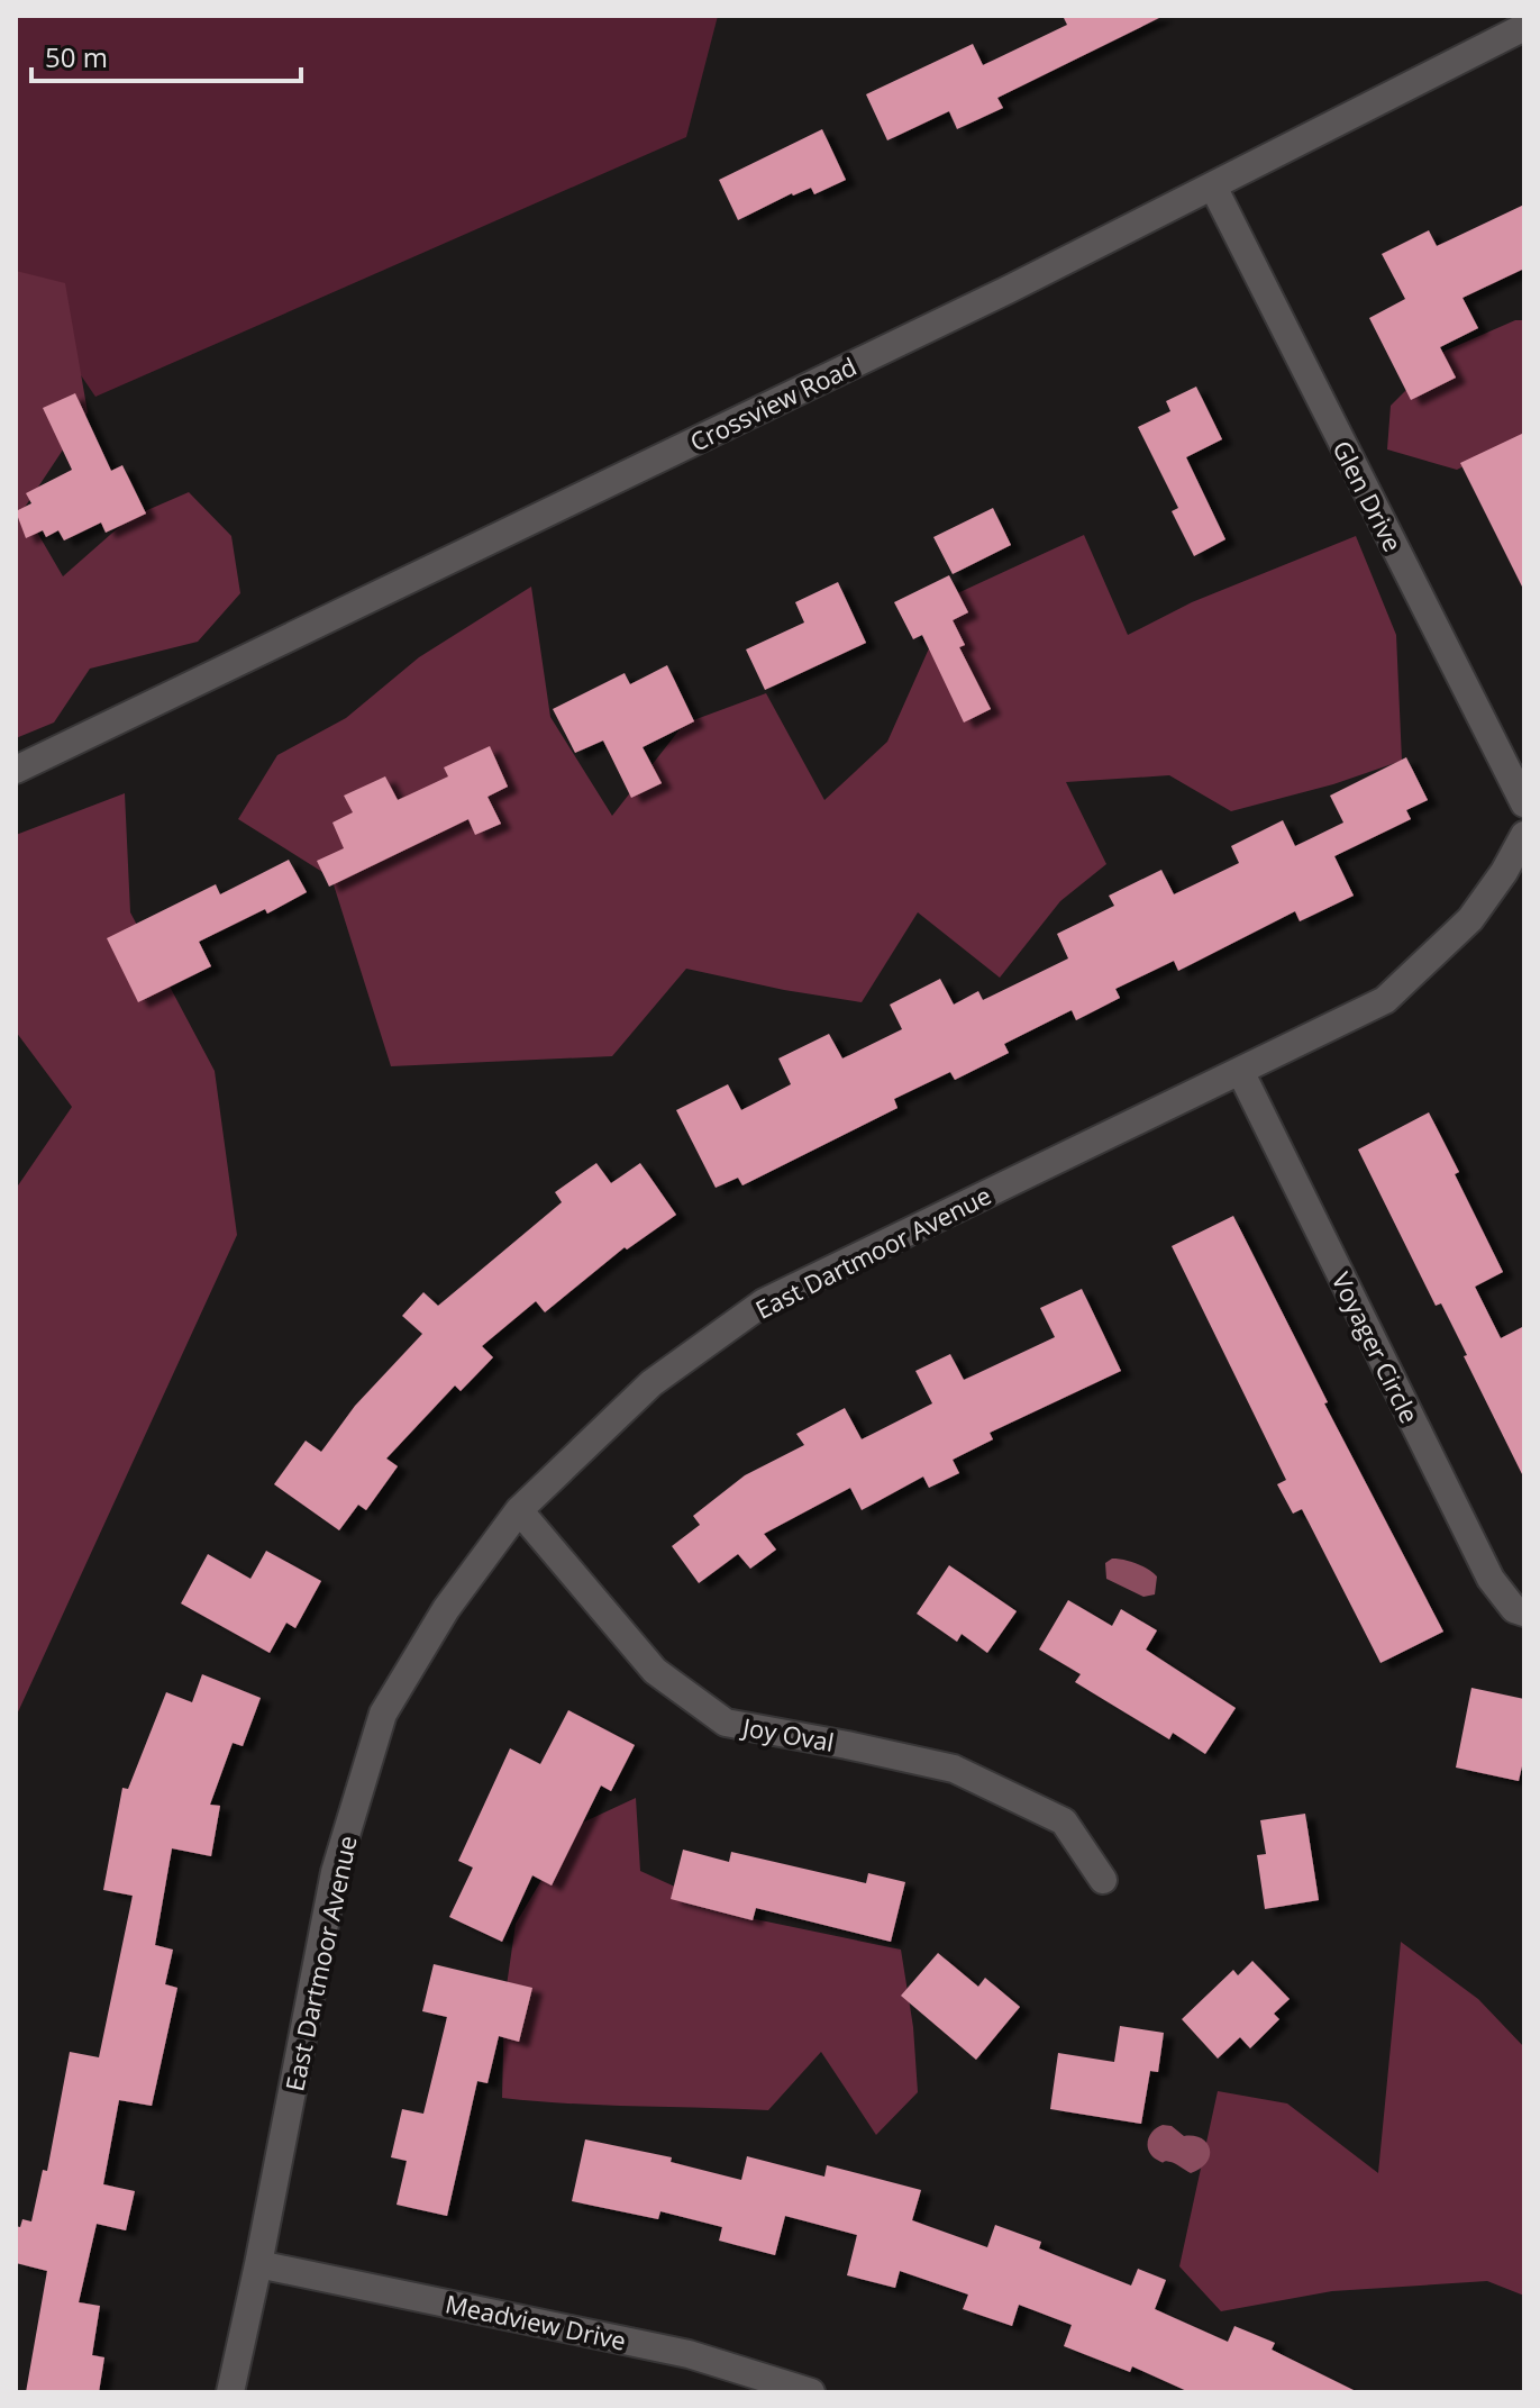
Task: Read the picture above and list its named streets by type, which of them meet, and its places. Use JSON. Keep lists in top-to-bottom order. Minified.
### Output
{"streets":{"street":["Crossview Road","Glen Drive","East Dartmoor Avenue","Voyager Circle","Joy Oval","Meadview Drive"]},"crossings":[["Crossview Road","Glen Drive"],["East Dartmoor Avenue","Voyager Circle"],["East Dartmoor Avenue","Joy Oval"],["East Dartmoor Avenue","Meadview Drive"]],"scale_bar":"50 m"}
